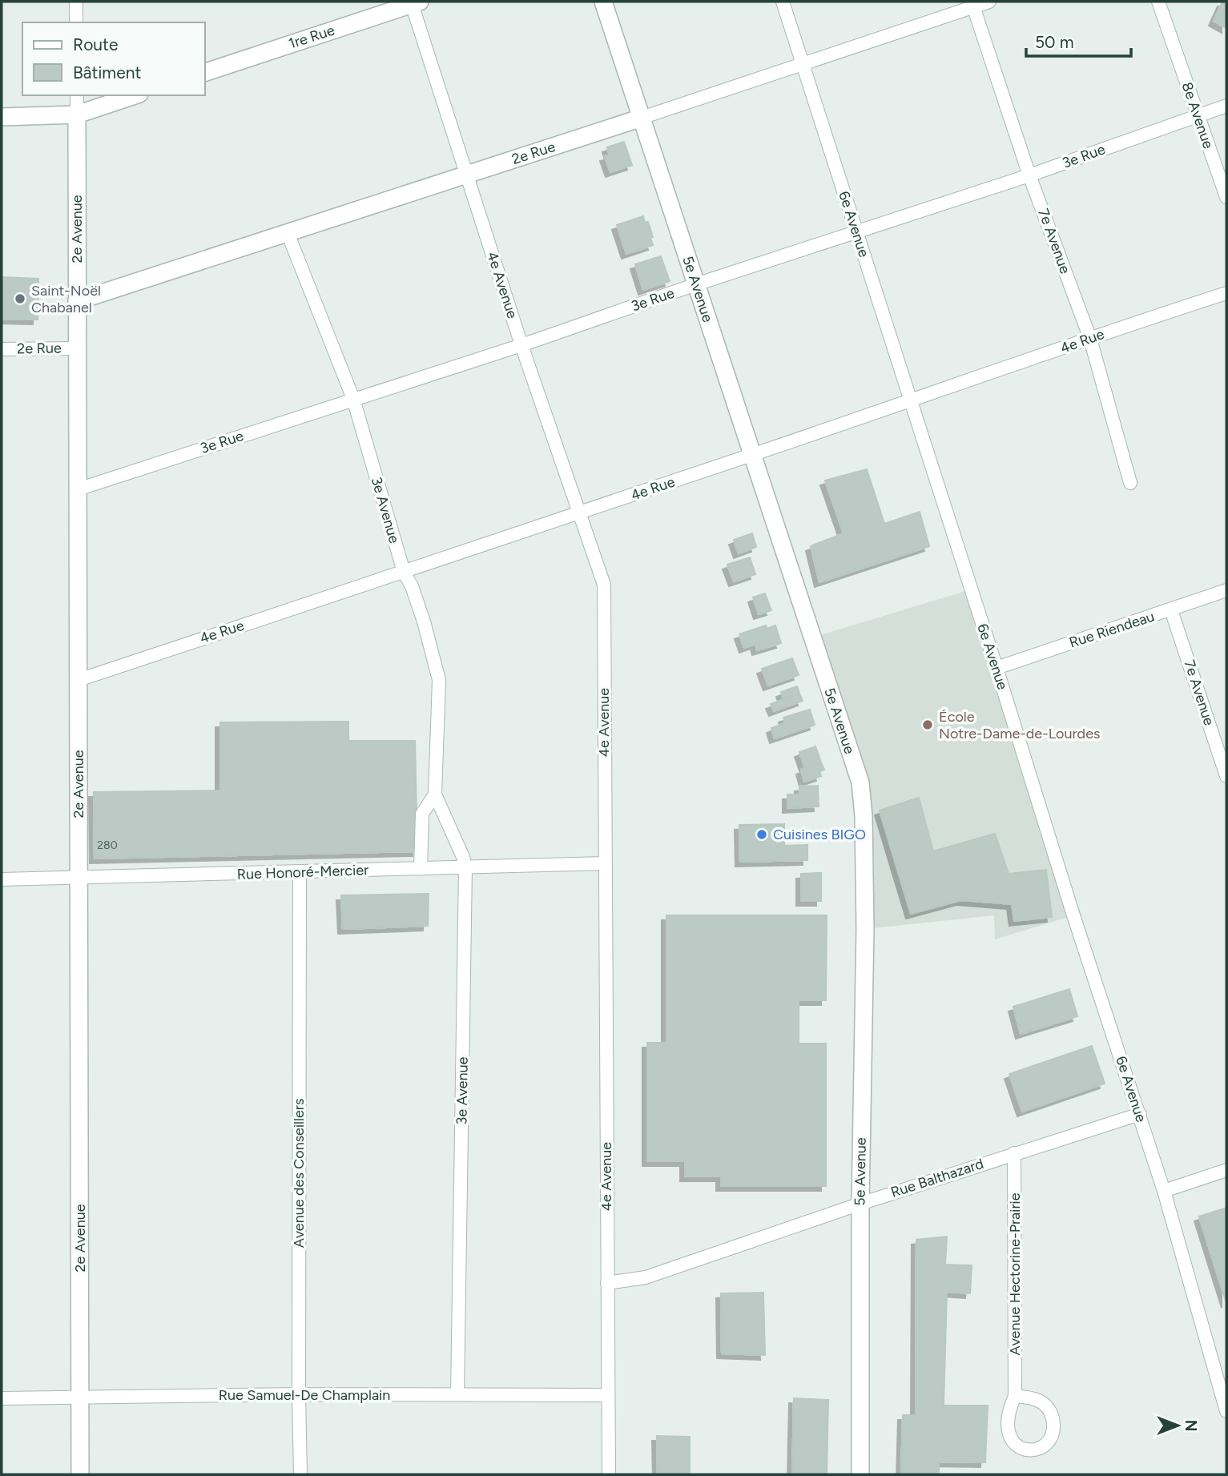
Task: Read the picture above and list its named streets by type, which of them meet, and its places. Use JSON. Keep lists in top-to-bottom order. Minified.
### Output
{"streets":{"street":["1re Rue","8e Avenue","2e Rue","3e Rue","6e Avenue","2e Avenue","7e Avenue","4e Avenue","5e Avenue","4e Rue","3e Avenue","Rue Riendeau","Rue Honoré-Mercier","Avenue des Conseillers","Rue Balthazard","Avenue Hectorine-Prairie","Rue Samuel-De Champlain"]},"crossings":[["1re Rue","4e Avenue"],["8e Avenue","3e Rue"],["2e Rue","6e Avenue"],["2e Rue","2e Avenue"],["2e Rue","7e Avenue"],["2e Rue","4e Avenue"],["2e Rue","5e Avenue"],["2e Rue","3e Avenue"],["3e Rue","6e Avenue"],["3e Rue","2e Avenue"],["3e Rue","7e Avenue"],["3e Rue","4e Avenue"],["3e Rue","5e Avenue"],["3e Rue","3e Avenue"],["6e Avenue","4e Rue"],["6e Avenue","Rue Riendeau"],["6e Avenue","Rue Balthazard"],["2e Avenue","4e Rue"],["2e Avenue","Rue Honoré-Mercier"],["2e Avenue","Rue Samuel-De Champlain"],["7e Avenue","4e Rue"],["7e Avenue","Rue Riendeau"],["4e Avenue","4e Rue"],["4e Avenue","Rue Honoré-Mercier"],["4e Avenue","Rue Balthazard"],["4e Avenue","Rue Samuel-De Champlain"],["5e Avenue","4e Rue"],["5e Avenue","Rue Balthazard"],["4e Rue","3e Avenue"],["3e Avenue","Rue Honoré-Mercier"],["3e Avenue","Rue Samuel-De Champlain"],["Rue Honoré-Mercier","Avenue des Conseillers"],["Avenue des Conseillers","Rue Samuel-De Champlain"],["Rue Balthazard","Avenue Hectorine-Prairie"]],"places":["Saint-Noël Chabanel","École Notre-Dame-de-Lourdes","Cuisines BIGO"],"house_numbers":["280"],"legend":["Route","Bâtiment"],"scale_bar":"50 m","north":"right"}
